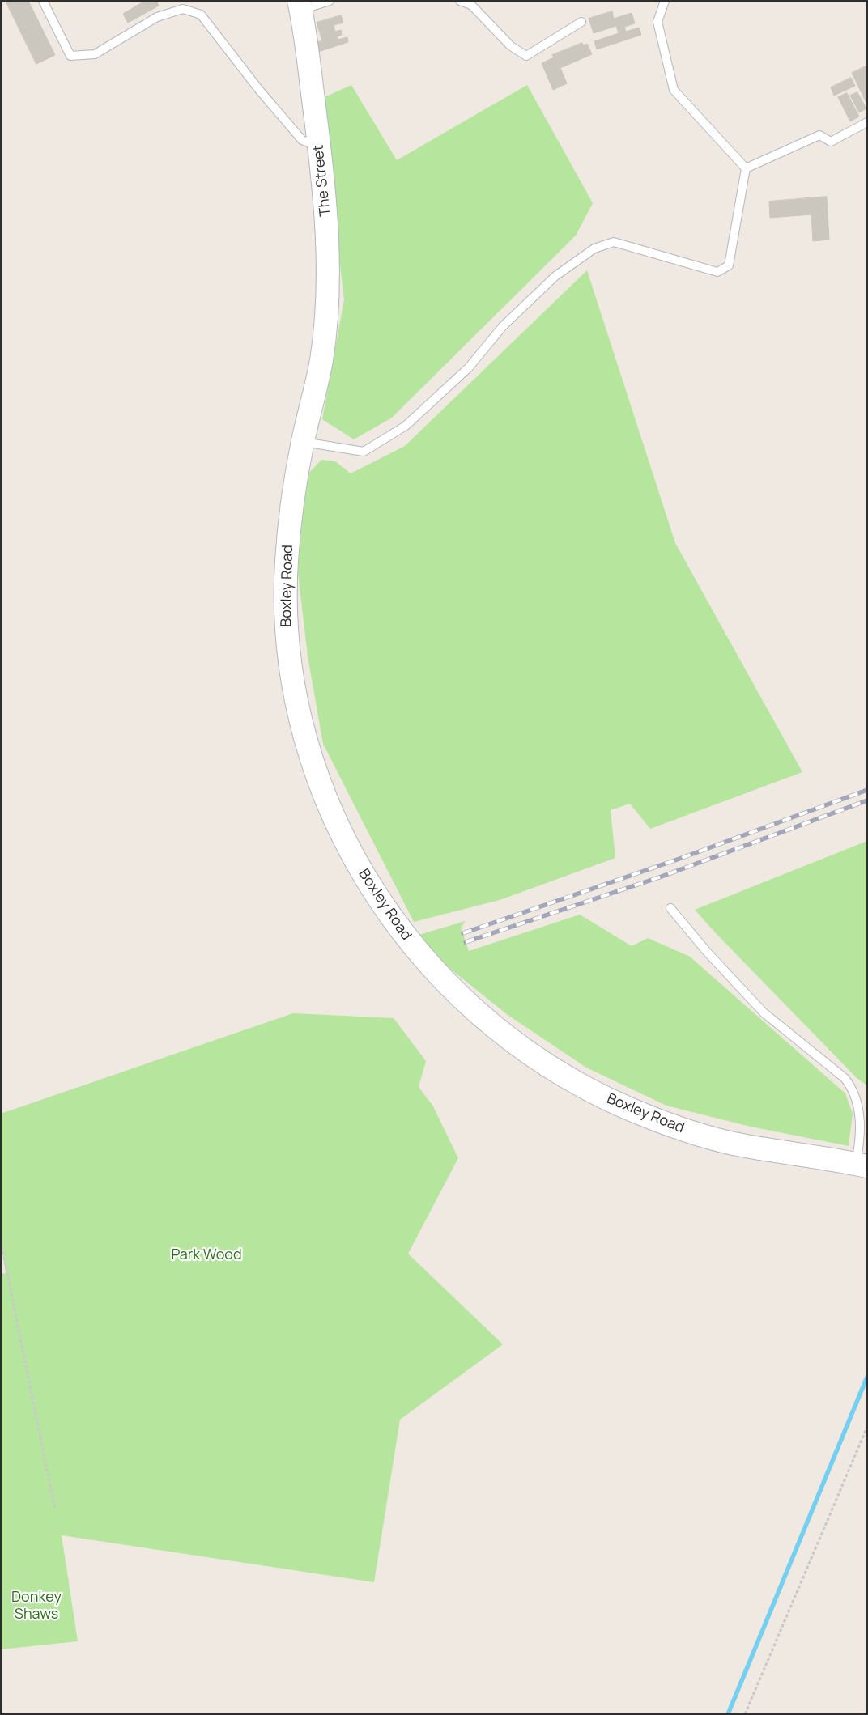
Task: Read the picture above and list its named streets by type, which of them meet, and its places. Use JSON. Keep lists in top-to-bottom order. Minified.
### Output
{"streets":{"street":["The Street","Boxley Road"]},"crossings":[["The Street","Boxley Road"]],"parks":["Park Wood","Donkey Shaws"]}
